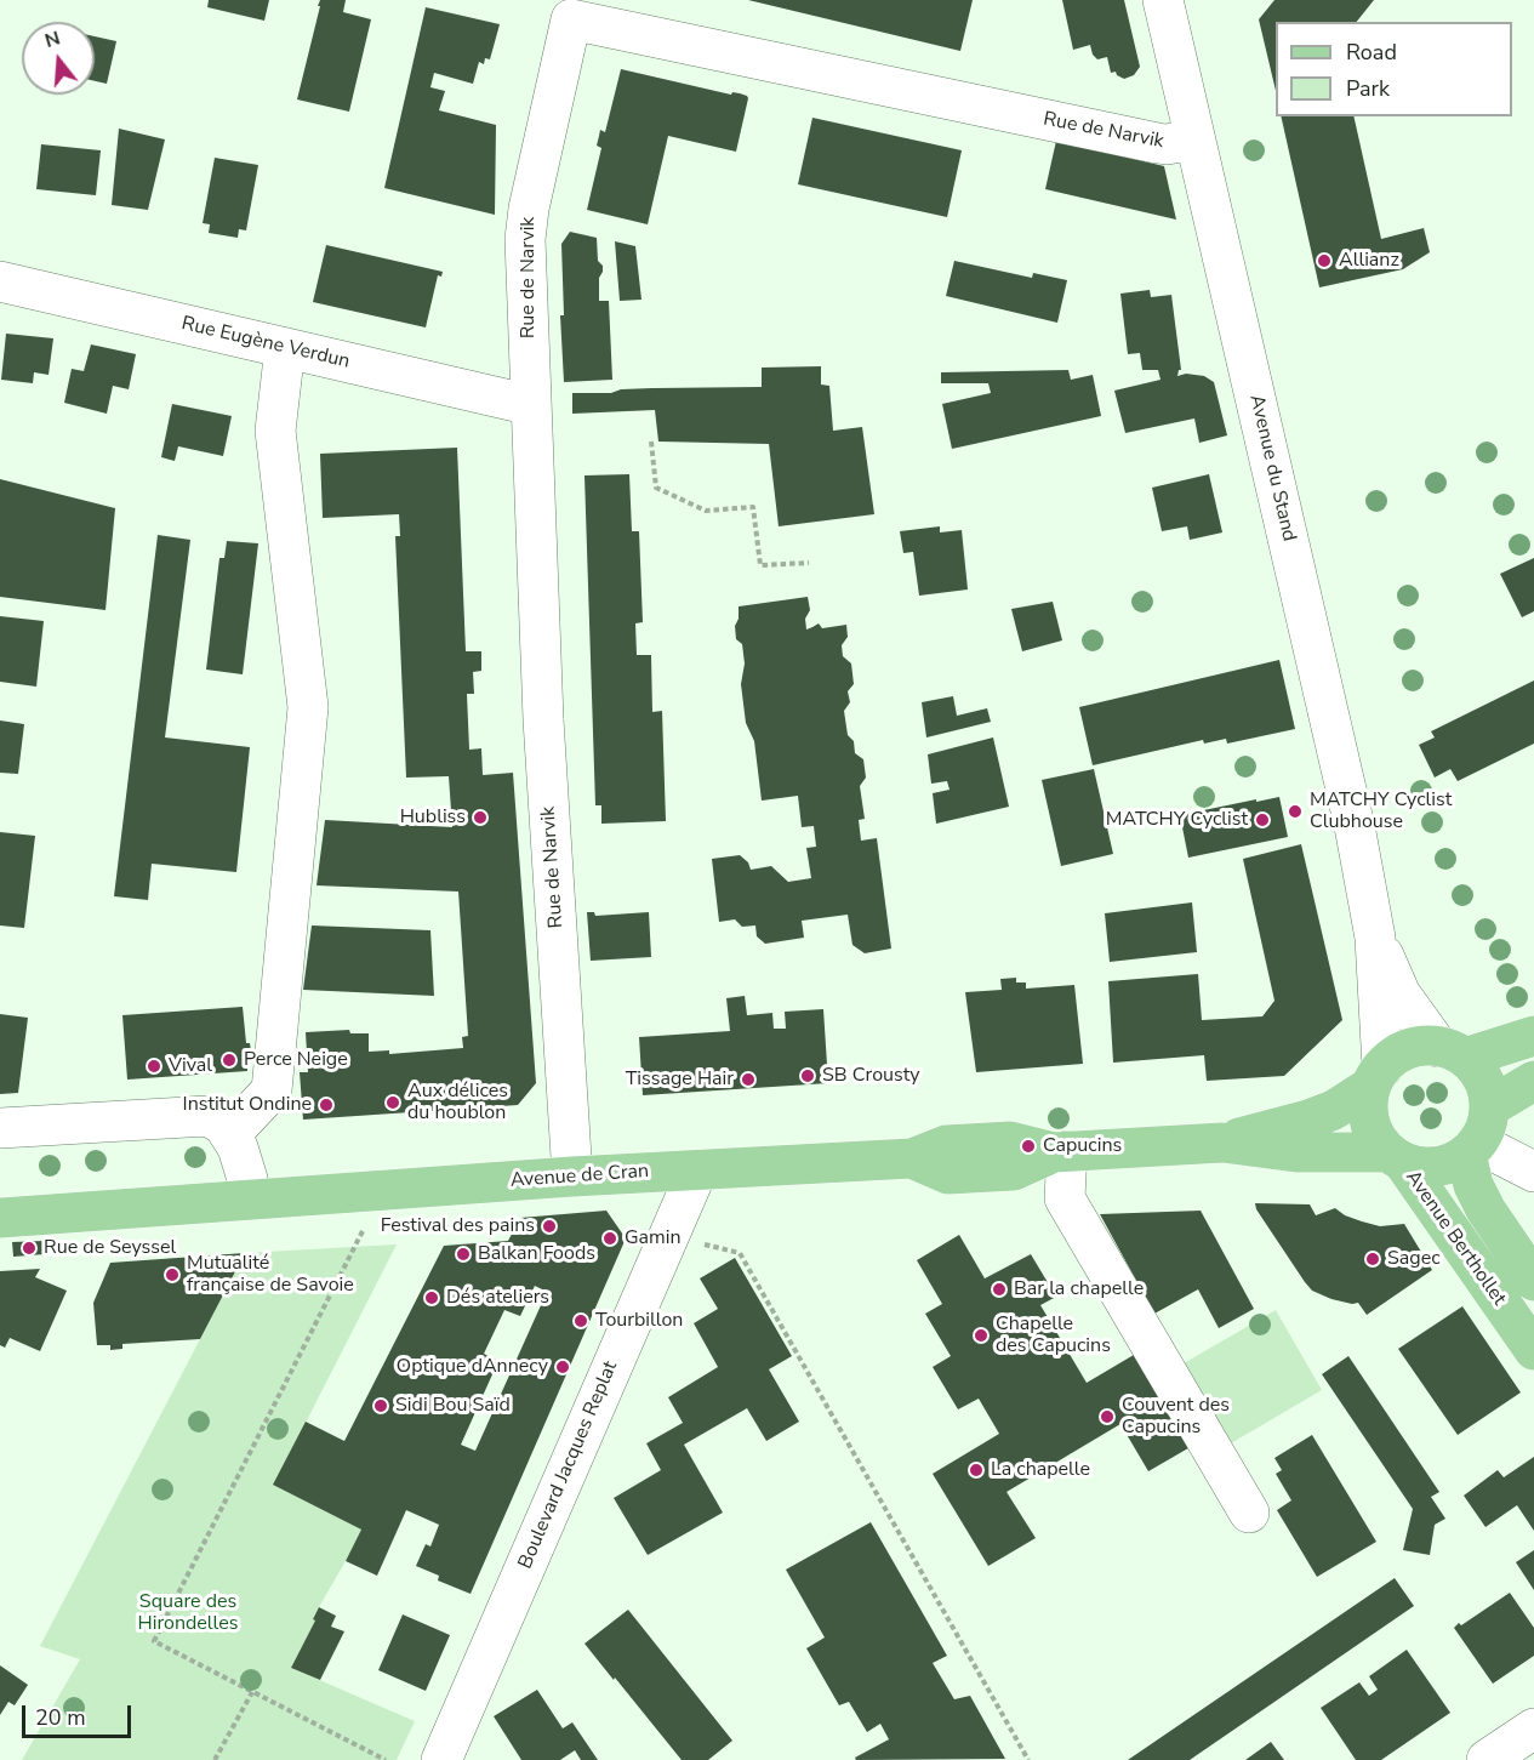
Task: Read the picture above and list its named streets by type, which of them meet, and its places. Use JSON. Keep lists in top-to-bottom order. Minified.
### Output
{"streets":{"main road":["Avenue de Cran","Avenue Berthollet"],"street":["Rue de Narvik","Rue Eugène Verdun","Avenue du Stand","Boulevard Jacques Replat"]},"crossings":[["Rue de Narvik","Rue Eugène Verdun"],["Rue de Narvik","Avenue du Stand"],["Rue de Narvik","Avenue de Cran"],["Avenue du Stand","Avenue de Cran"],["Avenue du Stand","Avenue Berthollet"],["Avenue de Cran","Avenue Berthollet"],["Avenue de Cran","Boulevard Jacques Replat"]],"parks":["Square des Hirondelles"],"places":["Allianz","MATCHY Cyclist Clubhouse","Hubliss","MATCHY Cyclist","Perce Neige","Vival","SB Crousty","Tissage Hair","Aux délices du houblon","Institut Ondine","Capucins","Festival des pains","Gamin","Rue de Seyssel","Balkan Foods","Sagec","Mutualité française de Savoie","Bar la chapelle","Dés ateliers","Tourbillon","Chapelle des Capucins","Optique dAnnecy","Sidi Bou Saïd","Couvent des Capucins","La chapelle"],"legend":["Road","Park"],"scale_bar":"20 m","north":"top"}
